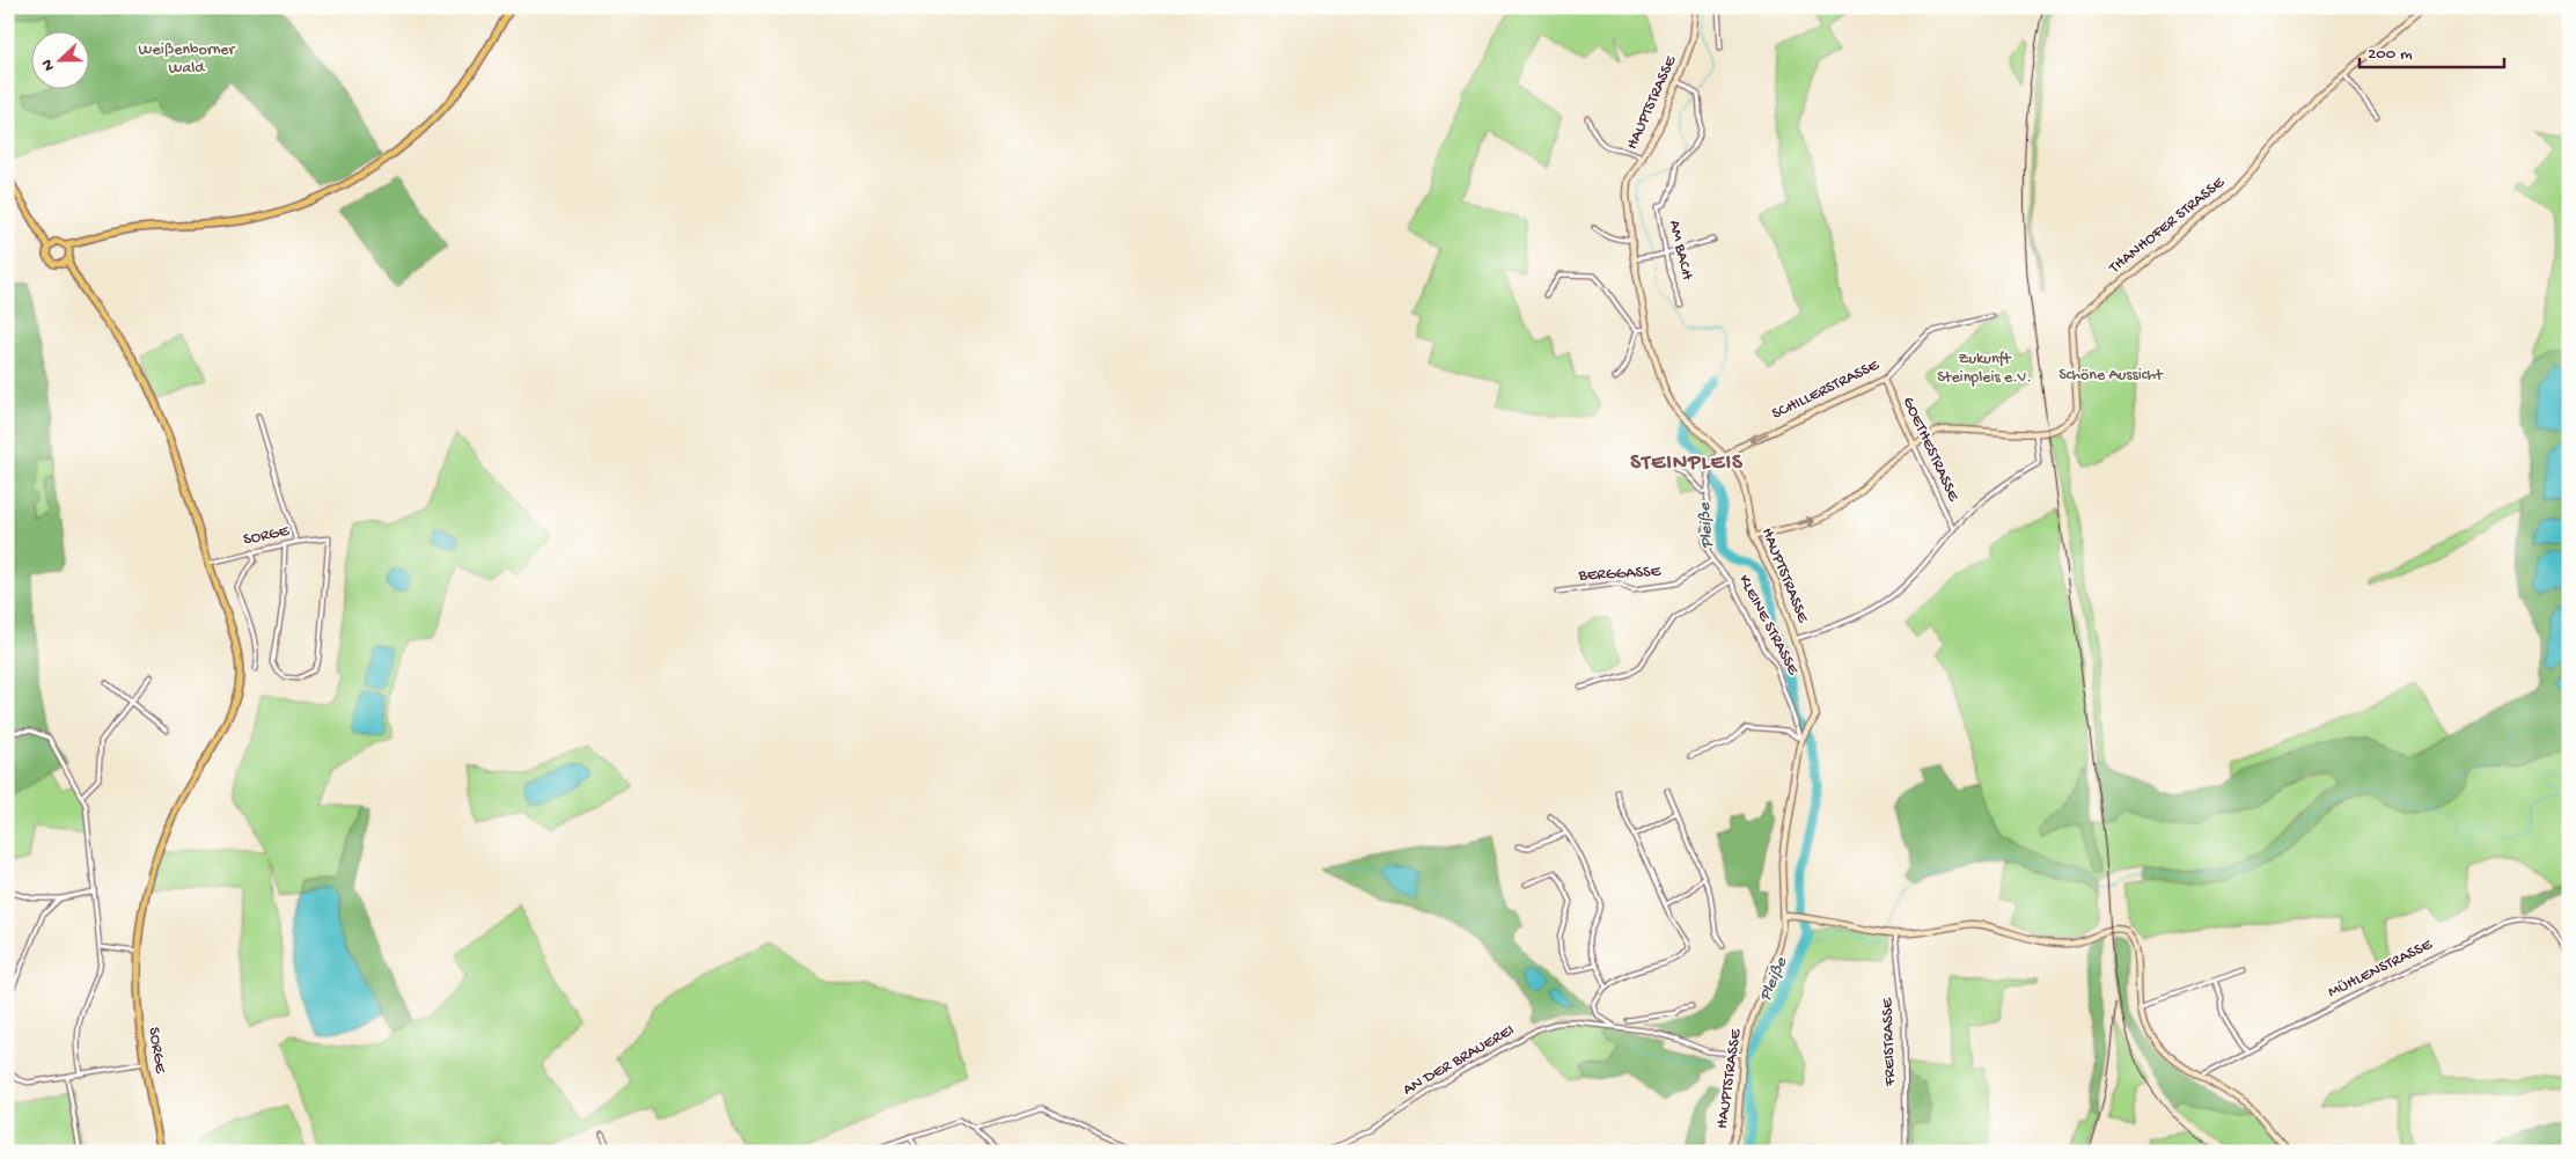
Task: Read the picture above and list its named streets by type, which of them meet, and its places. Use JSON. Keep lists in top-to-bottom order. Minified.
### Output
{"streets":{"main road":["SORGE"],"street":["HAUPTSTRASSE","THANHOFER STRASSE","AM BACH","SCHILLERSTRASSE","GOETHESTRASSE","BERGGASSE","KLEINE STRASSE","MÜHLENSTRASSE","FREISTRASSE","AN DER BRAUEREI"]},"crossings":[["HAUPTSTRASSE","AM BACH"],["HAUPTSTRASSE","SCHILLERSTRASSE"],["HAUPTSTRASSE","KLEINE STRASSE"],["HAUPTSTRASSE","AN DER BRAUEREI"],["SCHILLERSTRASSE","GOETHESTRASSE"],["BERGGASSE","KLEINE STRASSE"]],"one_way":["SCHILLERSTRASSE"],"districts":["STEINPLEIS"],"water":["Pleiße"],"parks":["Weißenborner Wald","Zukunft Steinpleis e.V.","Schöne Aussicht"],"scale_bar":"200 m","north":"left"}
